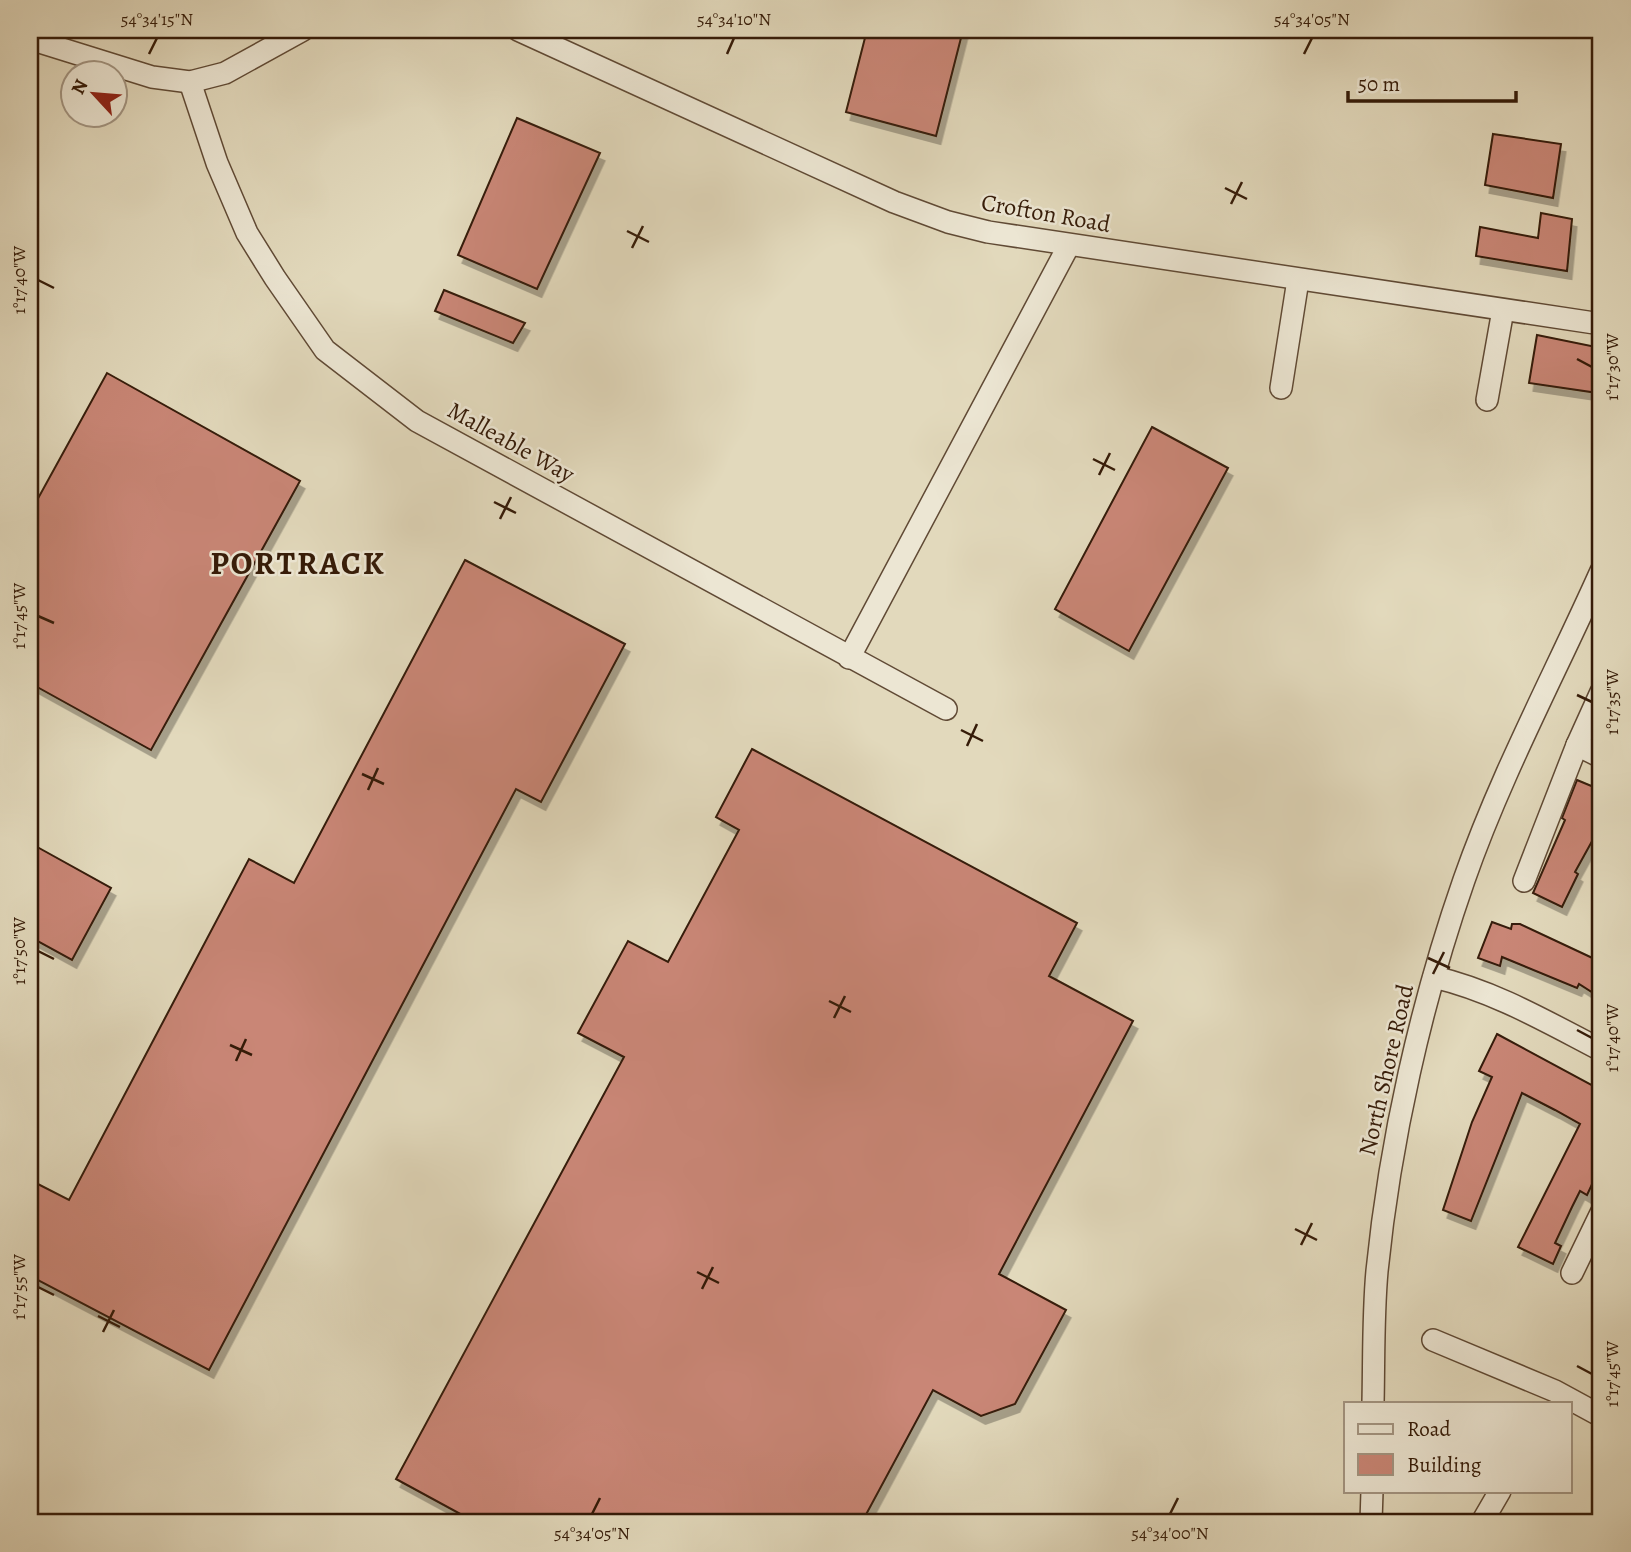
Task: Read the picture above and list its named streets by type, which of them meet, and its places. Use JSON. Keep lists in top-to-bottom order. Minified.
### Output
{"streets":{"street":["Crofton Road","Malleable Way","North Shore Road"]},"districts":["PORTRACK"],"legend":["Road","Building"],"scale_bar":"50 m","north":"top left","coordinates":["54°34'15\"N","54°34'10\"N","54°34'05\"N","1°17'40\"W","1°17'30\"W","1°17'45\"W","1°17'35\"W","1°17'50\"W","1°17'55\"W","54°34'00\"N"]}
